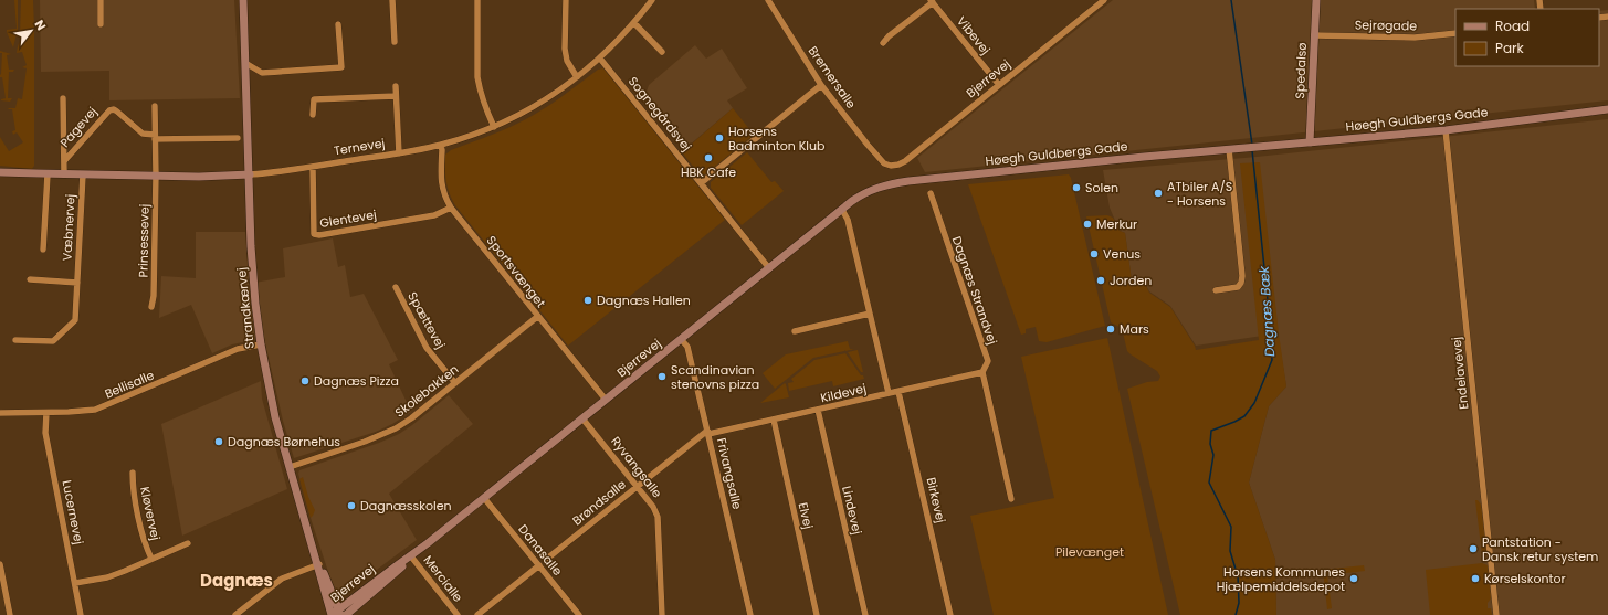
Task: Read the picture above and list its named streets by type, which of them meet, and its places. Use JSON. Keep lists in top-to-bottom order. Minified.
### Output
{"streets":{"street":["Sejrøgade","Vibevej","Spedalsø","Bremersalle","Bjerrevej","Sognegårdsvej","Høegh Guldbergs Gade","Pagevej","Ternevej","Glentevej","Væbnervej","Prinsessevej","Sportsvænget","Dagnæs Strandvej","Strandkærvej","Spættevej","Endelavevej","Bellisalle","Skolebakken","Kildevej","Ryvangsalle","Frivangsalle","Birkevej","Brøndsalle","Lindevej","Lucernevej","Kløvervej","Elvej","Danasalle","Mercialle"]},"crossings":[["Sejrøgade","Spedalsø"],["Vibevej","Bjerrevej"],["Spedalsø","Høegh Guldbergs Gade"],["Bremersalle","Bjerrevej"],["Bjerrevej","Sognegårdsvej"],["Bjerrevej","Høegh Guldbergs Gade"],["Bjerrevej","Sportsvænget"],["Bjerrevej","Strandkærvej"],["Bjerrevej","Ryvangsalle"],["Bjerrevej","Frivangsalle"],["Bjerrevej","Danasalle"],["Bjerrevej","Mercialle"],["Sognegårdsvej","Ternevej"],["Høegh Guldbergs Gade","Endelavevej"],["Pagevej","Ternevej"],["Ternevej","Glentevej"],["Ternevej","Væbnervej"],["Ternevej","Prinsessevej"],["Ternevej","Sportsvænget"],["Ternevej","Strandkærvej"],["Glentevej","Sportsvænget"],["Sportsvænget","Skolebakken"],["Dagnæs Strandvej","Kildevej"],["Strandkærvej","Bellisalle"],["Strandkærvej","Skolebakken"],["Spættevej","Skolebakken"],["Bellisalle","Lucernevej"],["Kildevej","Frivangsalle"],["Kildevej","Birkevej"],["Kildevej","Brøndsalle"],["Kildevej","Lindevej"],["Kildevej","Elvej"],["Ryvangsalle","Brøndsalle"],["Frivangsalle","Brøndsalle"],["Lucernevej","Kløvervej"]],"districts":["Dagnæs"],"water":["Dagnæs Bæk"],"parks":["Pilevænget"],"places":["Horsens Badminton Klub","HBK Cafe","Solen","ATbiler A/S - Horsens","Merkur","Venus","Jorden","Dagnæs Hallen","Mars","Scandinavian stenovns pizza","Dagnæs Pizza","Dagnæs Børnehus","Dagnæsskolen","Pantstation - Dansk retur system","Horsens Kommunes Hjælpemiddelsdepot","Kørselskontor"],"legend":["Road","Park"],"north":"top right"}
